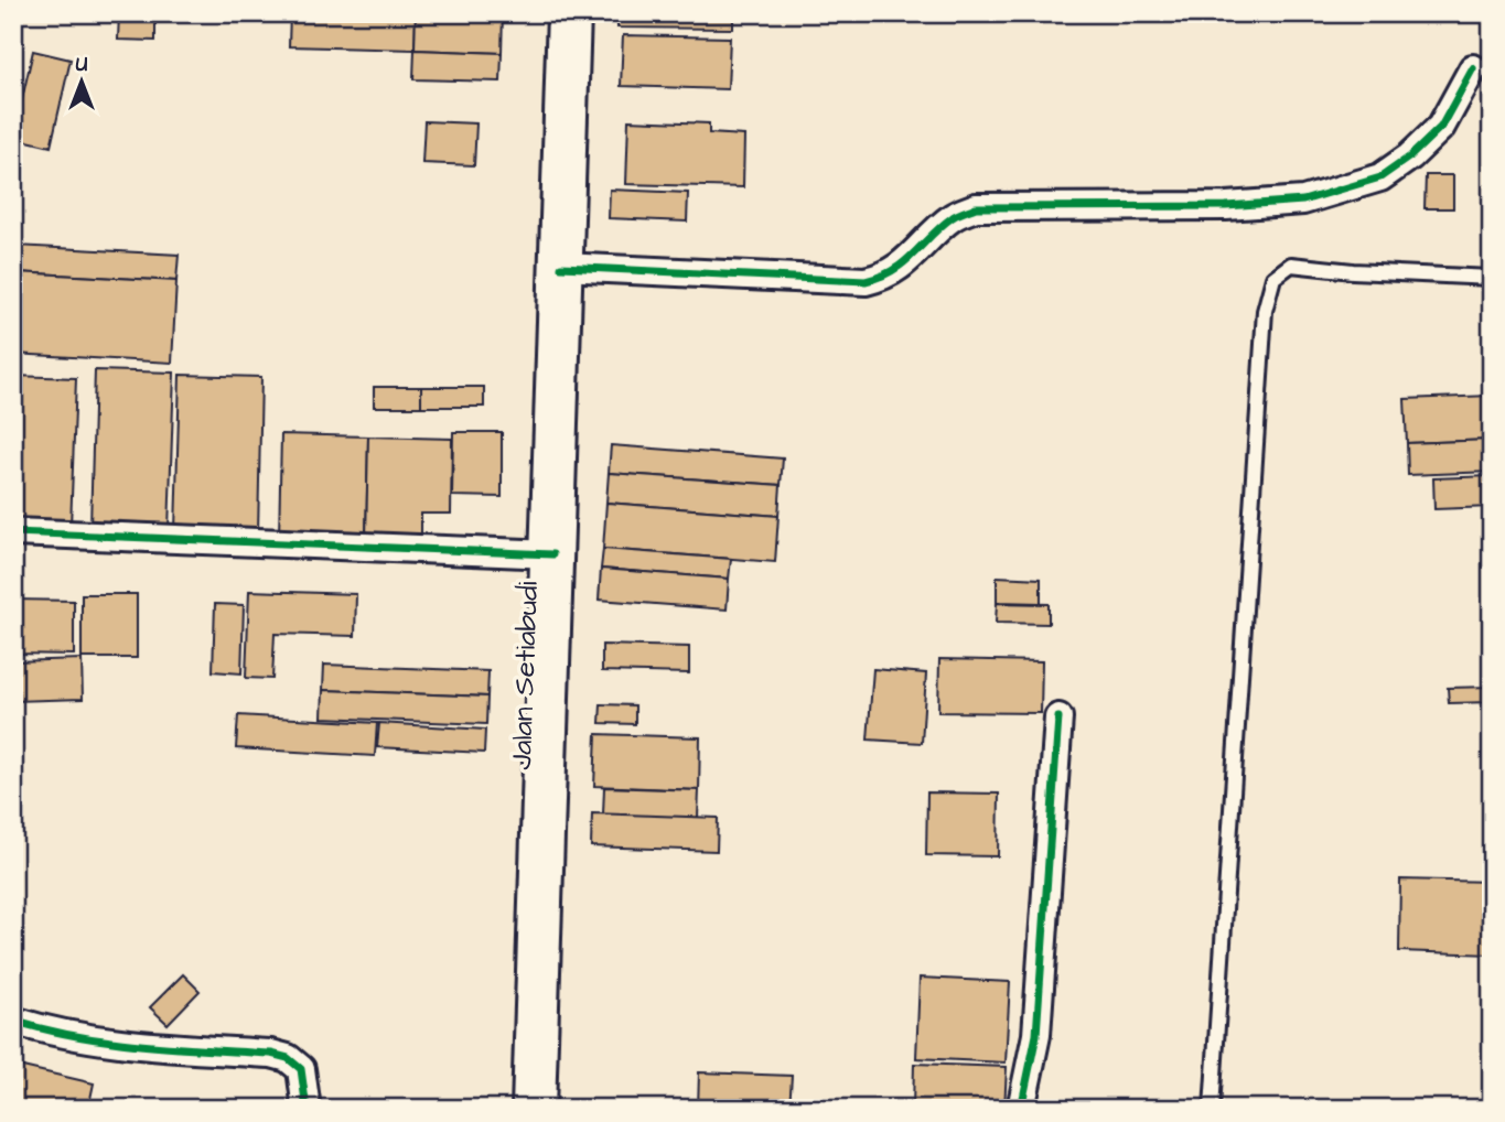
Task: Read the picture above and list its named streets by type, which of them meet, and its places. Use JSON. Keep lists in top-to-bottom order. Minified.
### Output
{"streets":{"main road":["Jalan Setiabudi"]},"north":"top"}
